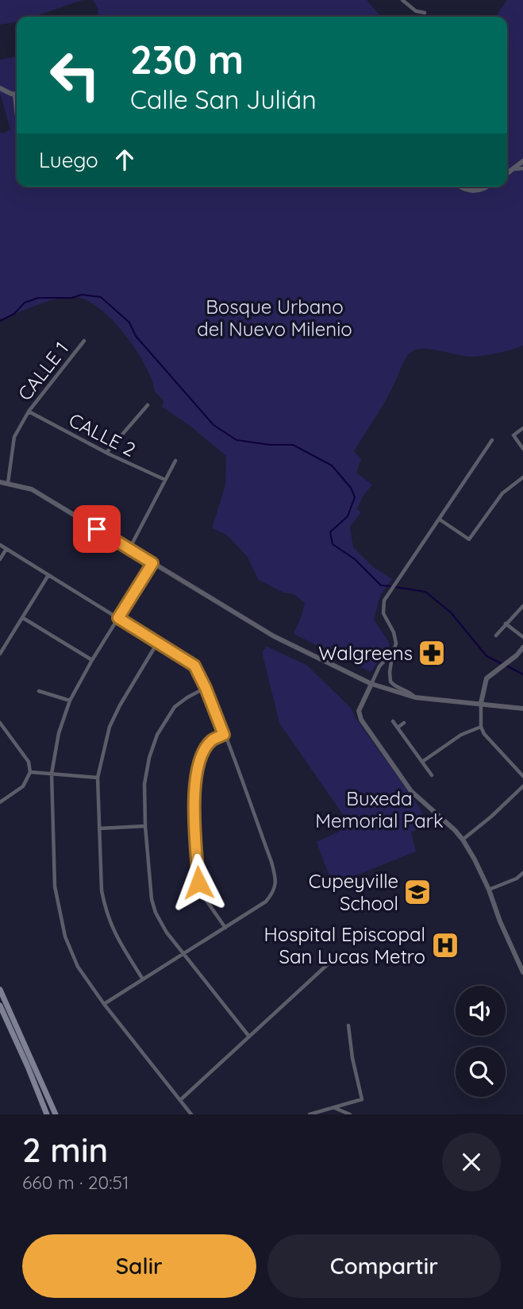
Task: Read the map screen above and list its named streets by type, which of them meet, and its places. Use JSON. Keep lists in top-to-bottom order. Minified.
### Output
{"streets":{"street":["CALLE 1","CALLE 2"]},"crossings":[["CALLE 1","CALLE 2"]],"parks":["Bosque Urbano del Nuevo Milenio","Buxeda Memorial Park"],"places":{"pharmacy":["Walgreens"],"school or university":["Cupeyville School"],"hospital":["Hospital Episcopal San Lucas Metro"]},"page":{"turn":["230 m","Calle San Julián"],"then":"Luego","heading":["2 min","660 m · 20:51"],"buttons":["Salir","Compartir"]}}
